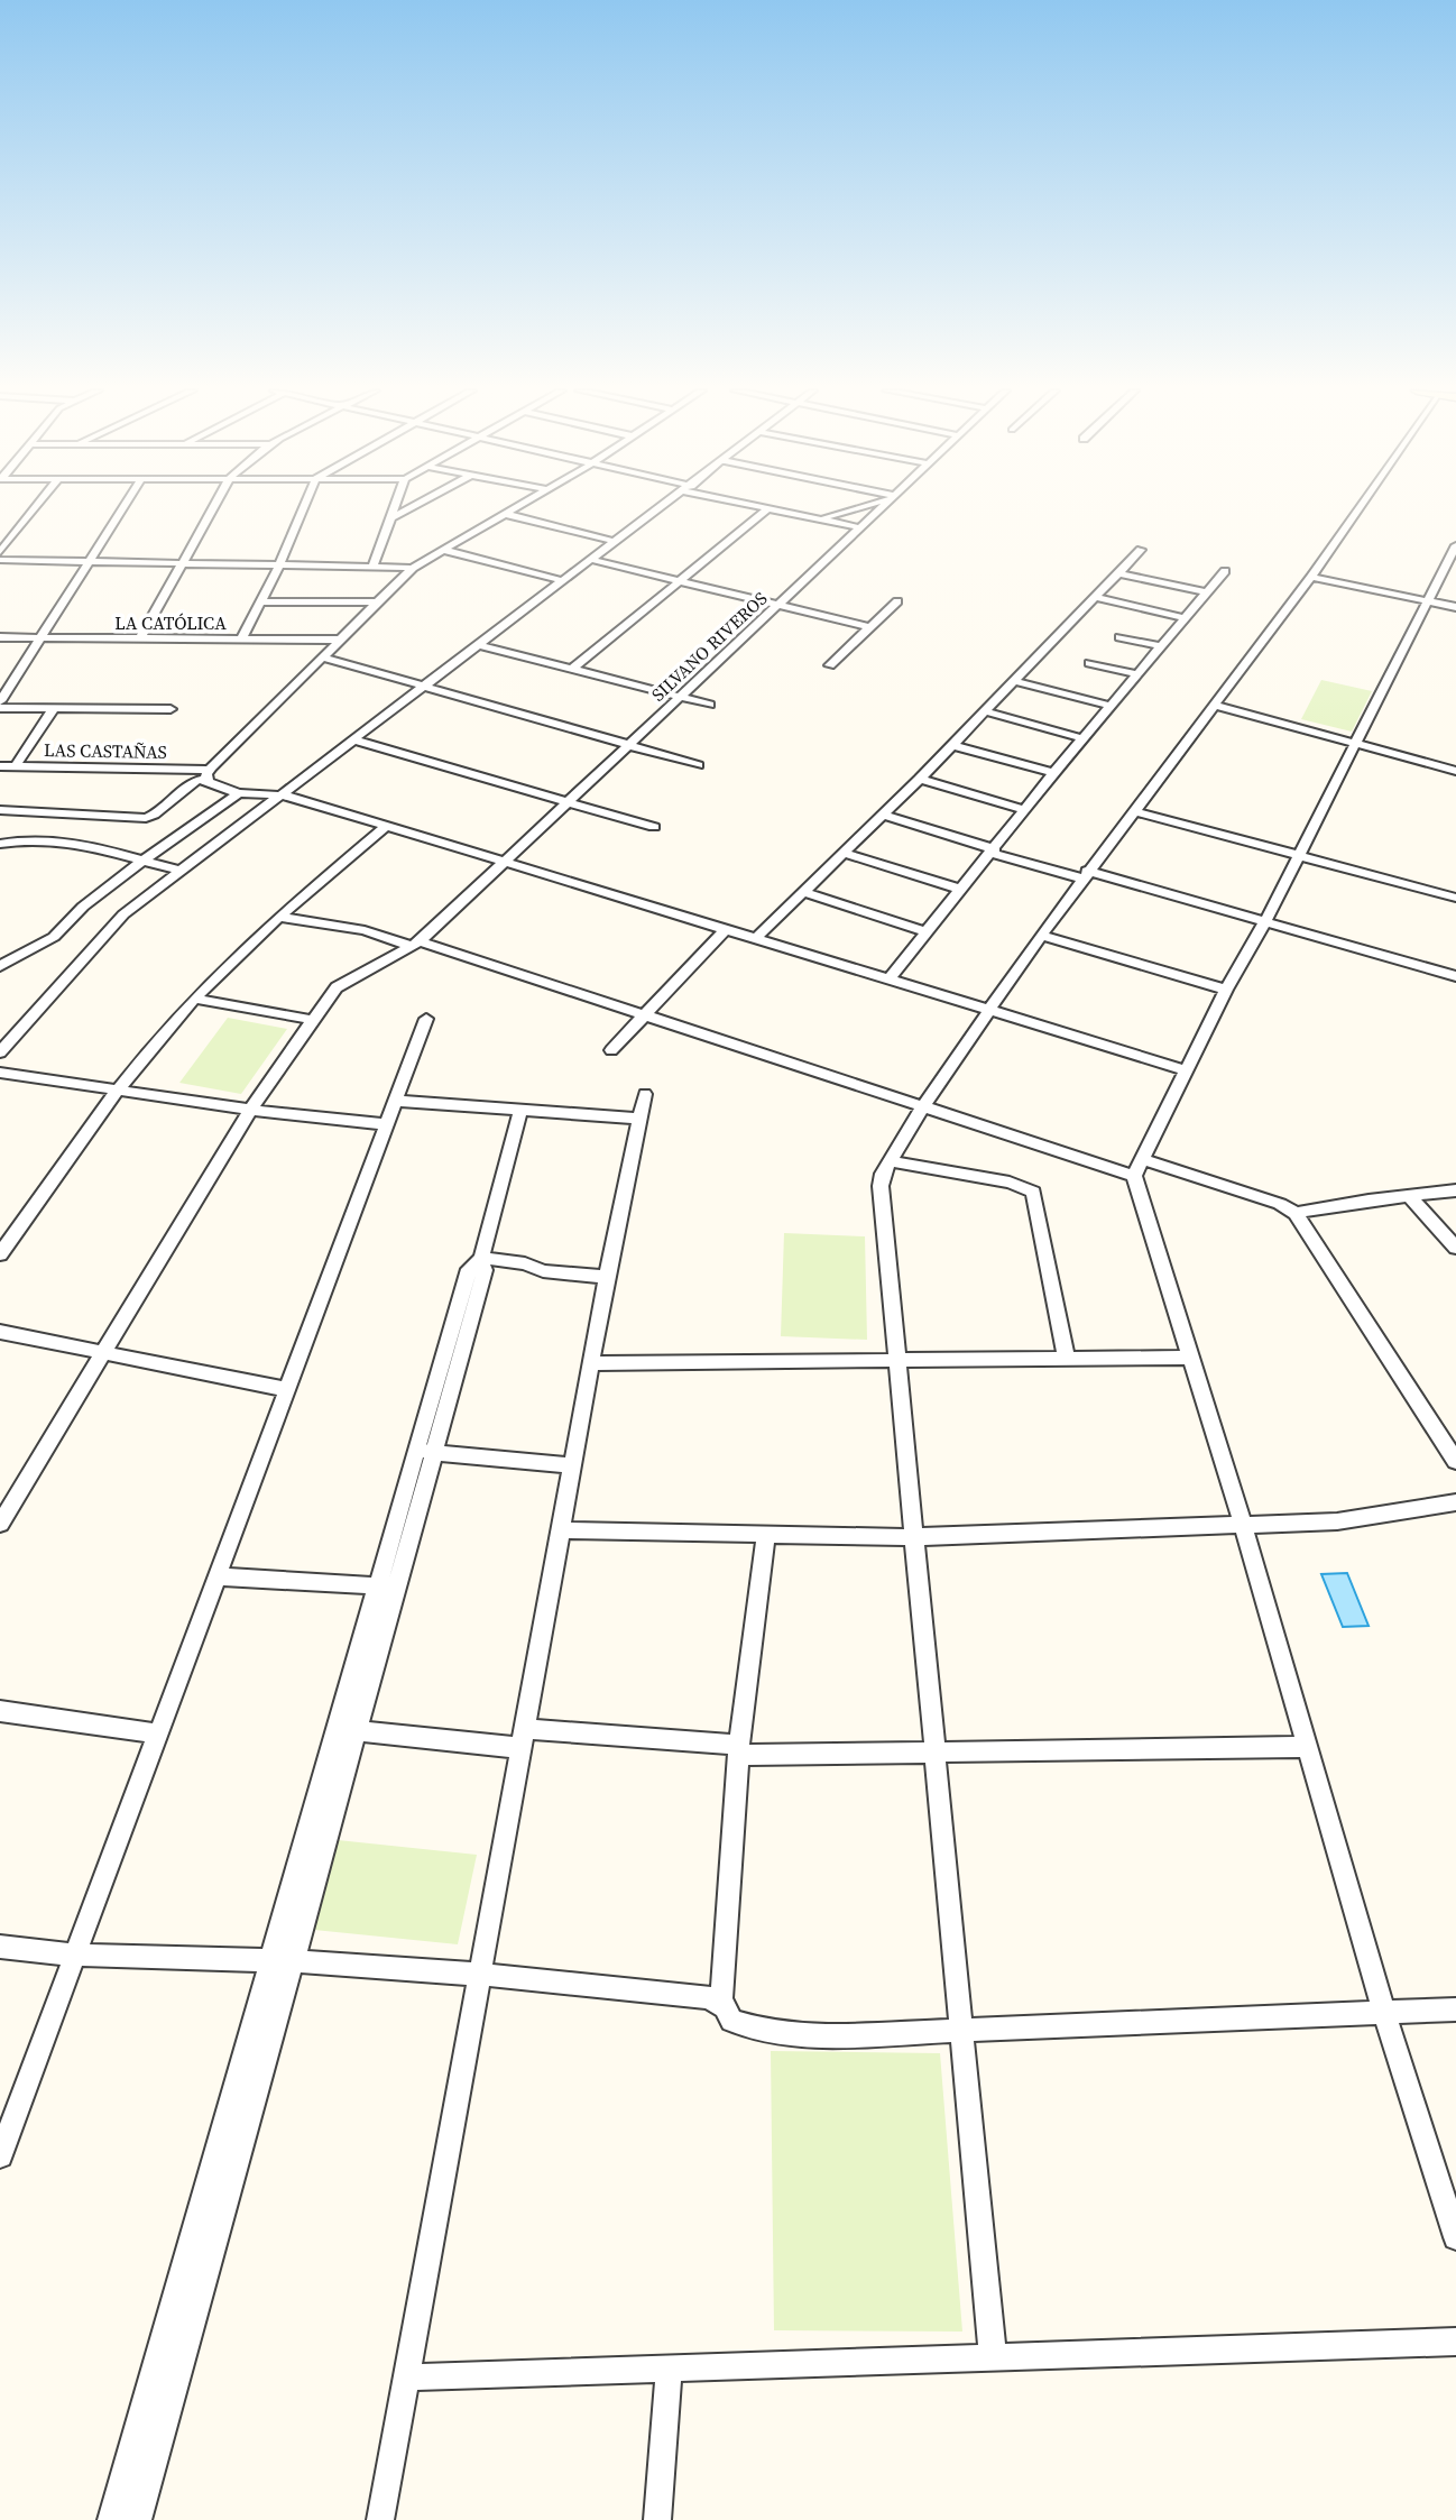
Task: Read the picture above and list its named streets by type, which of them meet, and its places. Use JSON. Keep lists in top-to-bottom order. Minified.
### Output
{"streets":{"street":["LA CATÓLICA","SILVANO RIVEROS","LAS CASTAÑAS"]}}
